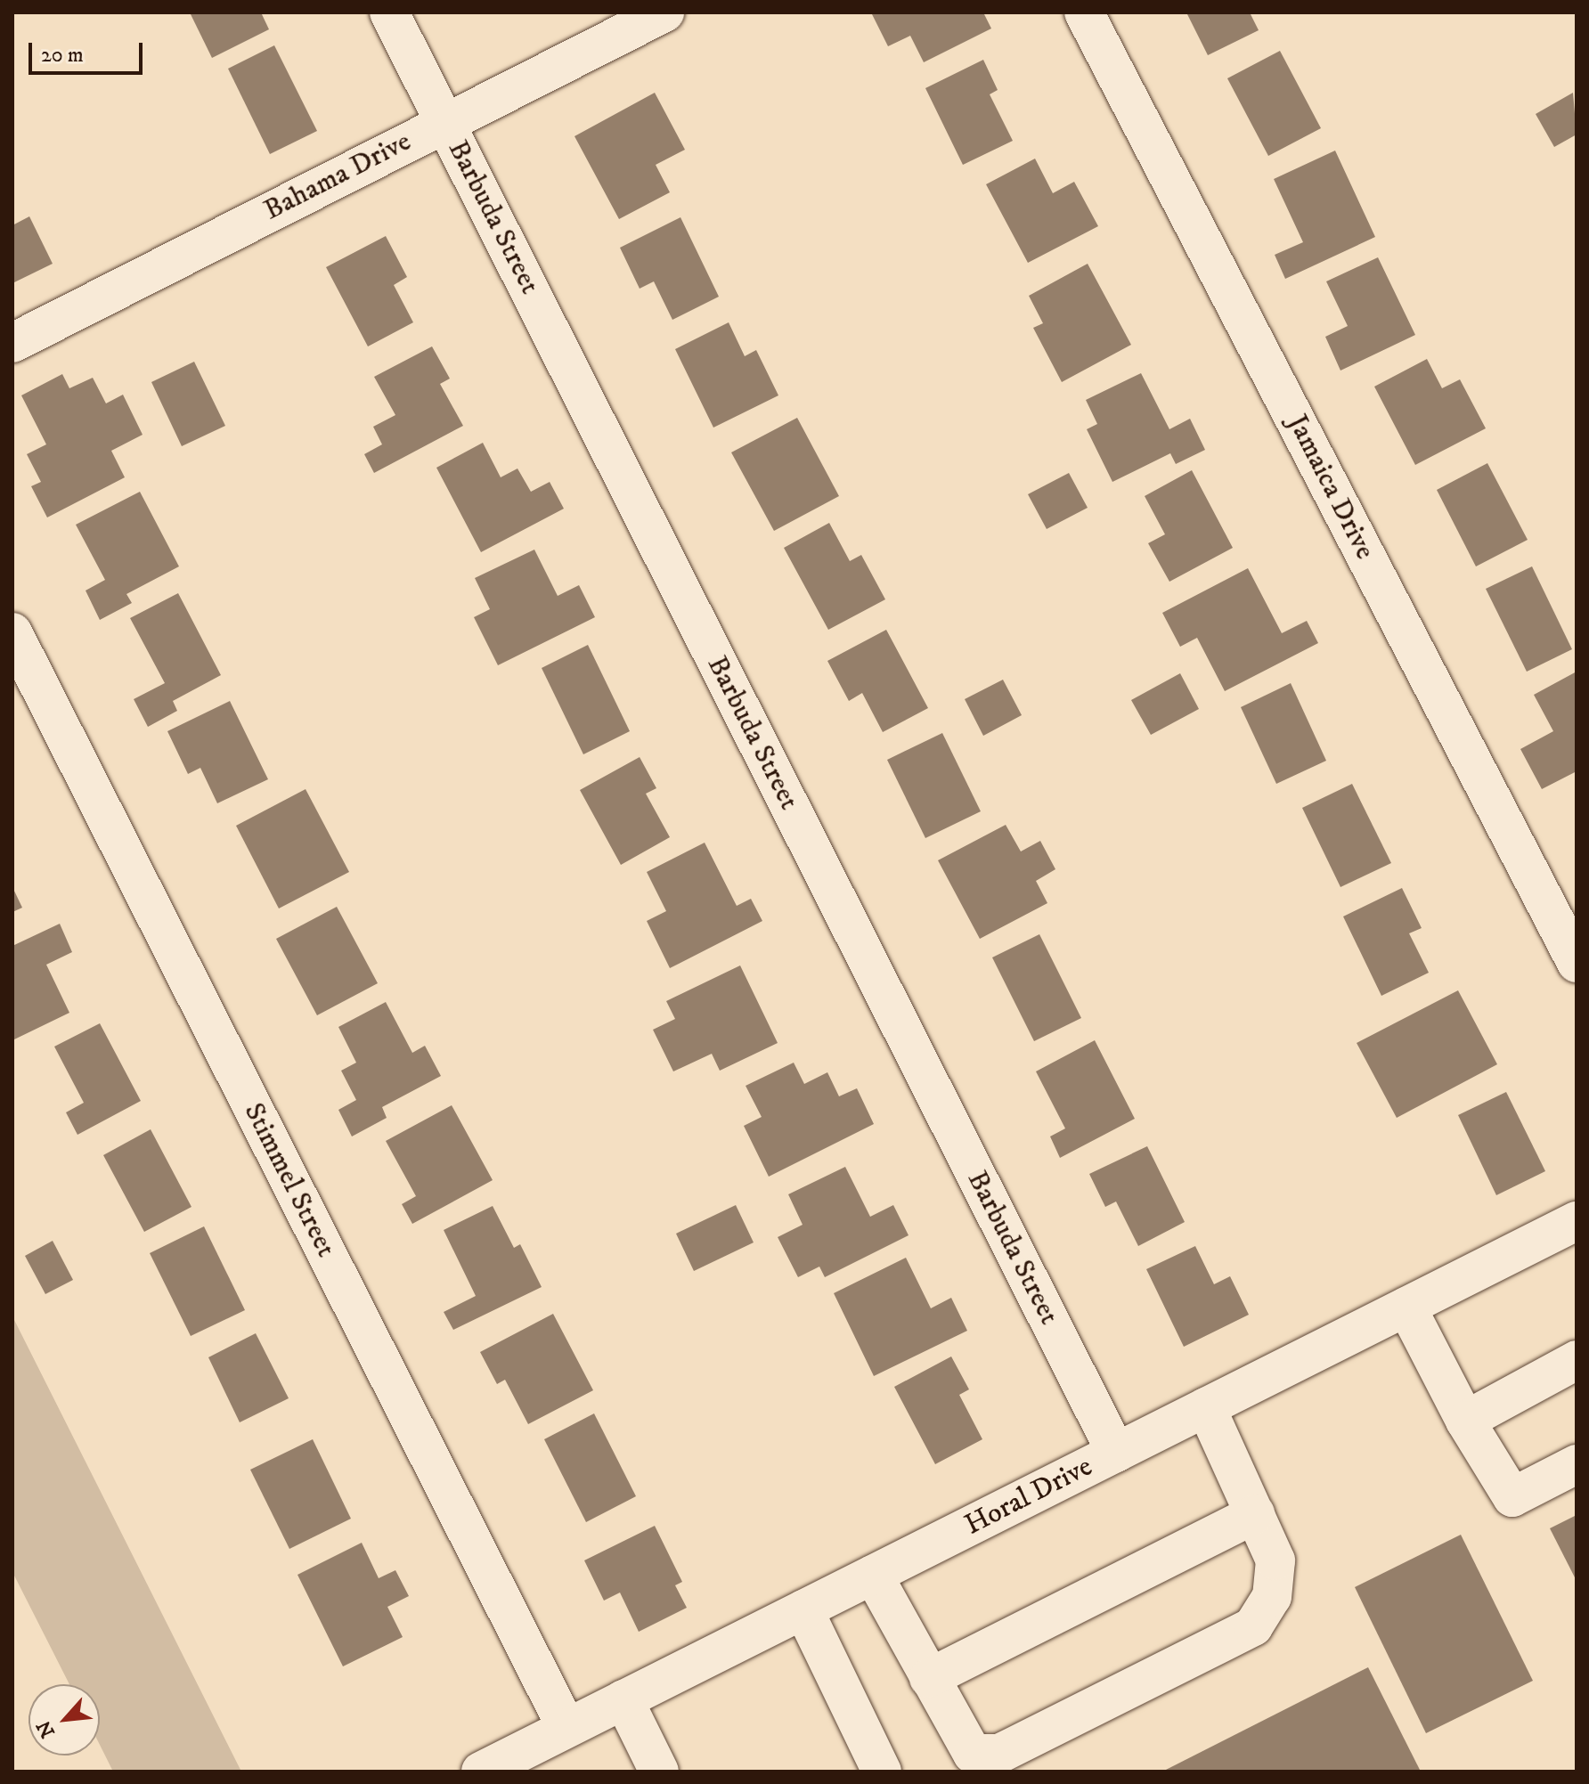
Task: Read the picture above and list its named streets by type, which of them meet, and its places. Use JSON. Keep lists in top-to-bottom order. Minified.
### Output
{"streets":{"street":["Bahama Drive","Barbuda Street","Jamaica Drive","Stimmel Street","Horal Drive"]},"crossings":[["Bahama Drive","Barbuda Street"],["Barbuda Street","Horal Drive"],["Stimmel Street","Horal Drive"]],"scale_bar":"20 m","north":"bottom left"}
